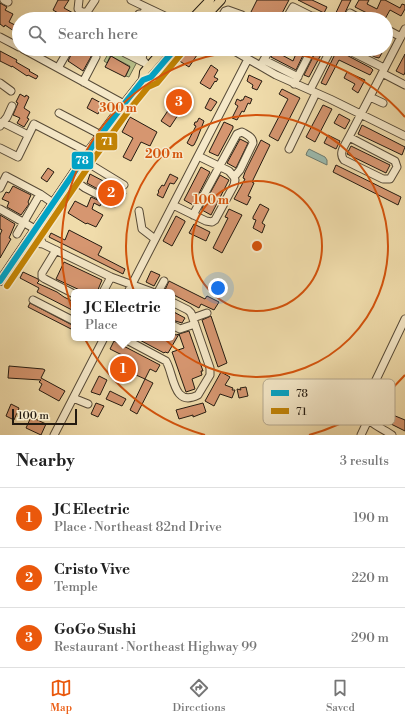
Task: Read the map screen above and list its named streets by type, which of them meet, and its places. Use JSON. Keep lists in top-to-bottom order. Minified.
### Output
{"lines":["transit line 78","transit line 71"],"legend":["78","71"],"scale_bar":"100 m","page":{"search":"Search here","pins":["3","2","1"],"popup":["JC Electric","Place"],"scale":"100 m","heading":["Nearby","3 results"],"list":[{"mark":"1","name":"JC Electric","note":"Place · Northeast 82nd Drive","value":"190 m"},{"mark":"2","name":"Cristo Vive","note":"Temple","value":"220 m"},{"mark":"3","name":"GoGo Sushi","note":"Restaurant · Northeast Highway 99","value":"290 m"}],"nav":["Map","Directions","Saved"]},"rings":["300 m","200 m","100 m"]}
